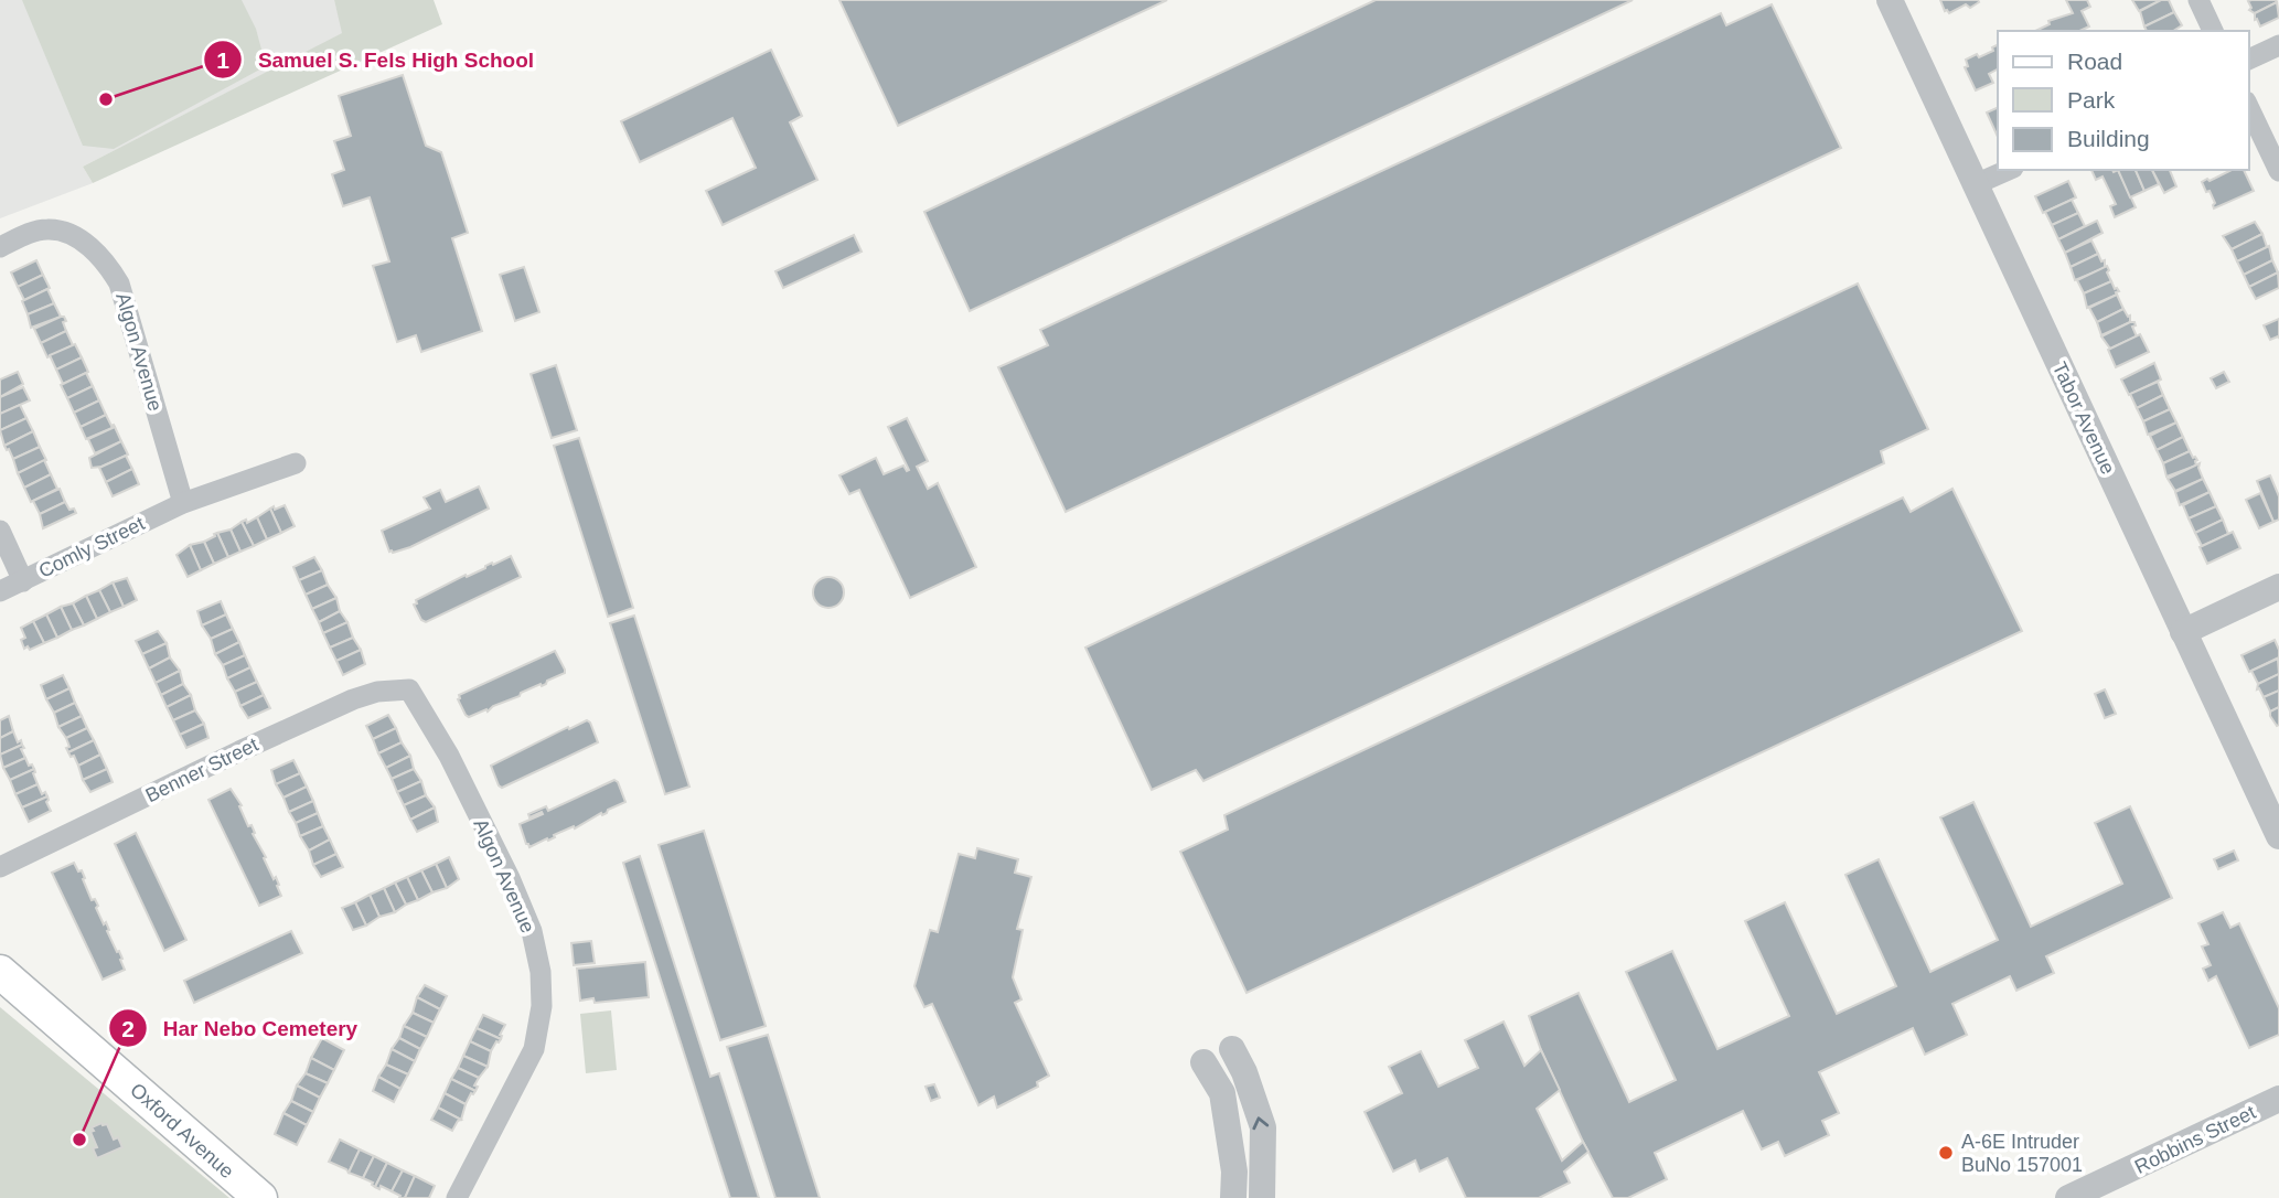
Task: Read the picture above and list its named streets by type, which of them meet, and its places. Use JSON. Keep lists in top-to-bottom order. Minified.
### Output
{"streets":{"main road":["Oxford Avenue"],"street":["Algon Avenue","Tabor Avenue","Comly Street","Benner Street","Robbins Street"]},"crossings":[["Algon Avenue","Comly Street"],["Algon Avenue","Benner Street"]],"places":["Samuel S. Fels High School","Har Nebo Cemetery","A-6E Intruder BuNo 157001"],"legend":["Road","Park","Building"]}
